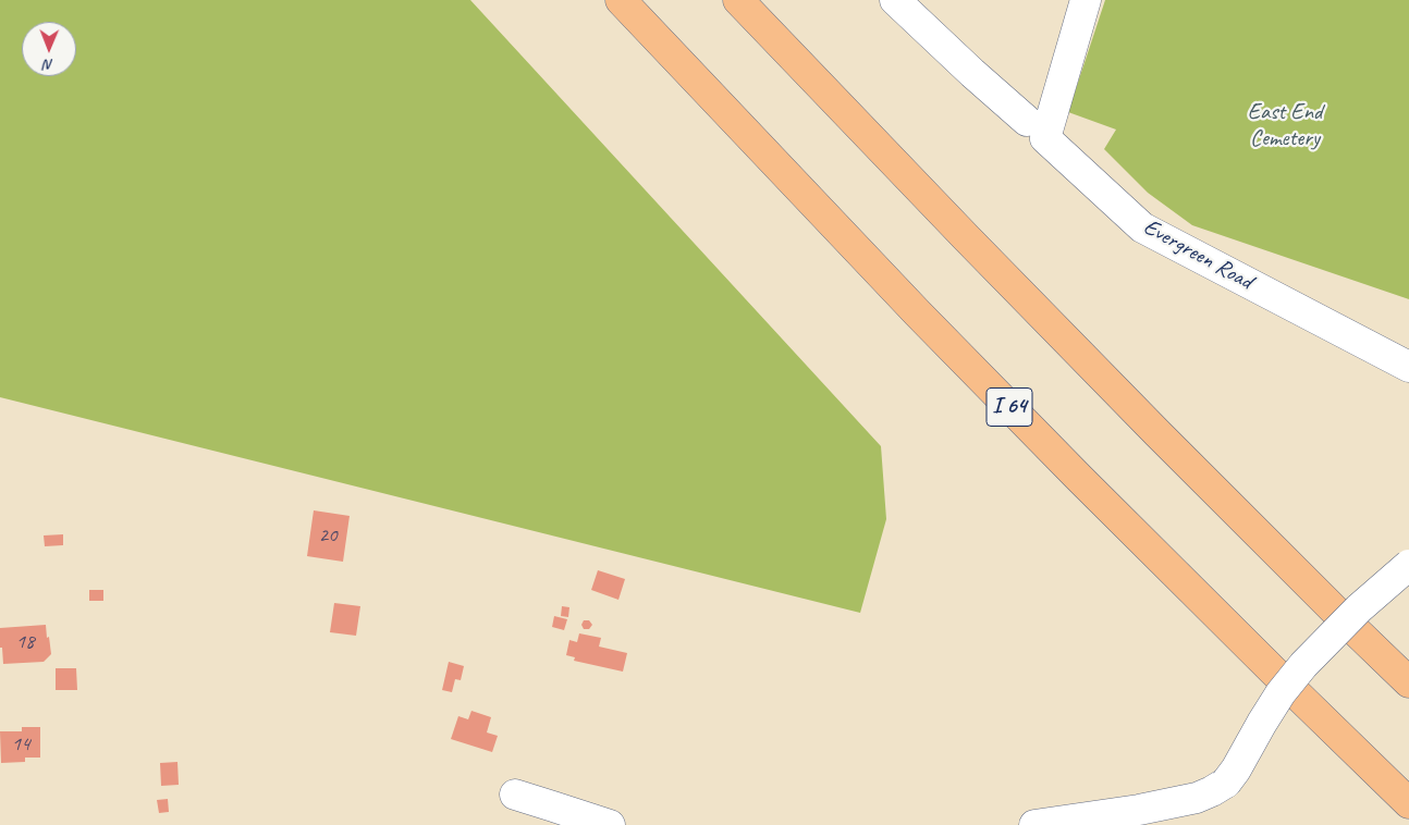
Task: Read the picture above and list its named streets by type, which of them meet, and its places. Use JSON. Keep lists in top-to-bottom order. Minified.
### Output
{"streets":{"highway":["I 64"],"street":["Evergreen Road"]},"parks":["East End Cemetery"],"house_numbers":["20","18","14"],"north":"bottom"}
